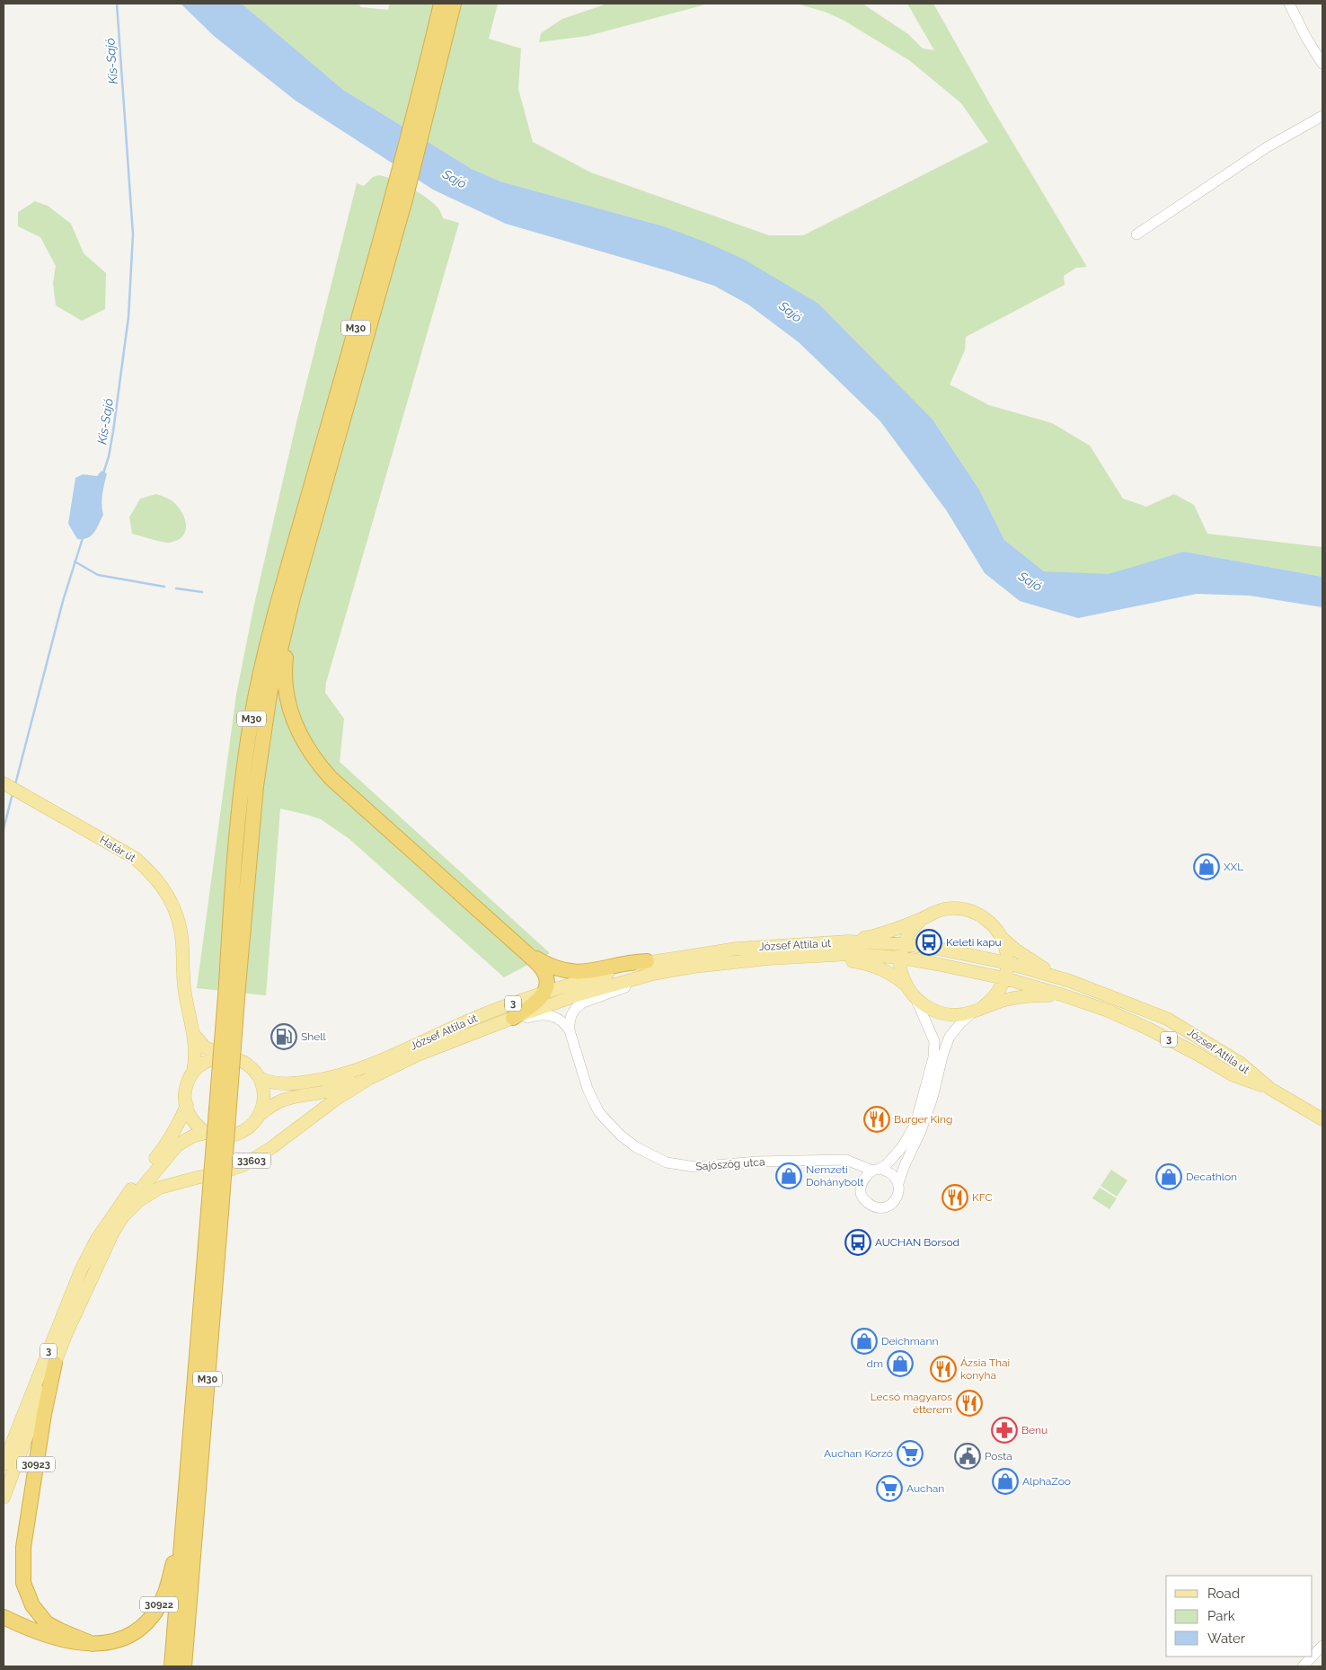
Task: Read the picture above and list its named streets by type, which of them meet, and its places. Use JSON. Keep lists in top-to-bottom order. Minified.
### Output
{"streets":{"highway":["M30","30923","30922"],"main road":["Határ út","József Attila út","3","33603"],"street":["Sajószög utca"]},"crossings":[["M30","30922"],["Határ út","József Attila út"],["Határ út","3"],["József Attila út","3"],["József Attila út","33603"],["3","33603"],["3","30923"],["30923","30922"]],"water":["Kis-Sajó","Sajó"],"places":{"shop":["XXL","Nemzeti Dohánybolt","Decathlon","Deichmann","dm","AlphaZoo"],"bus stop":["Keleti kapu","AUCHAN Borsod"],"fuel station":["Shell"],"restaurant":["Burger King","KFC","Ázsia Thai konyha","Lecsó magyaros étterem"],"pharmacy":["Benu"],"supermarket":["Auchan Korzó","Auchan"],"public building":["Posta"]},"legend":["Road","Park","Water"]}
